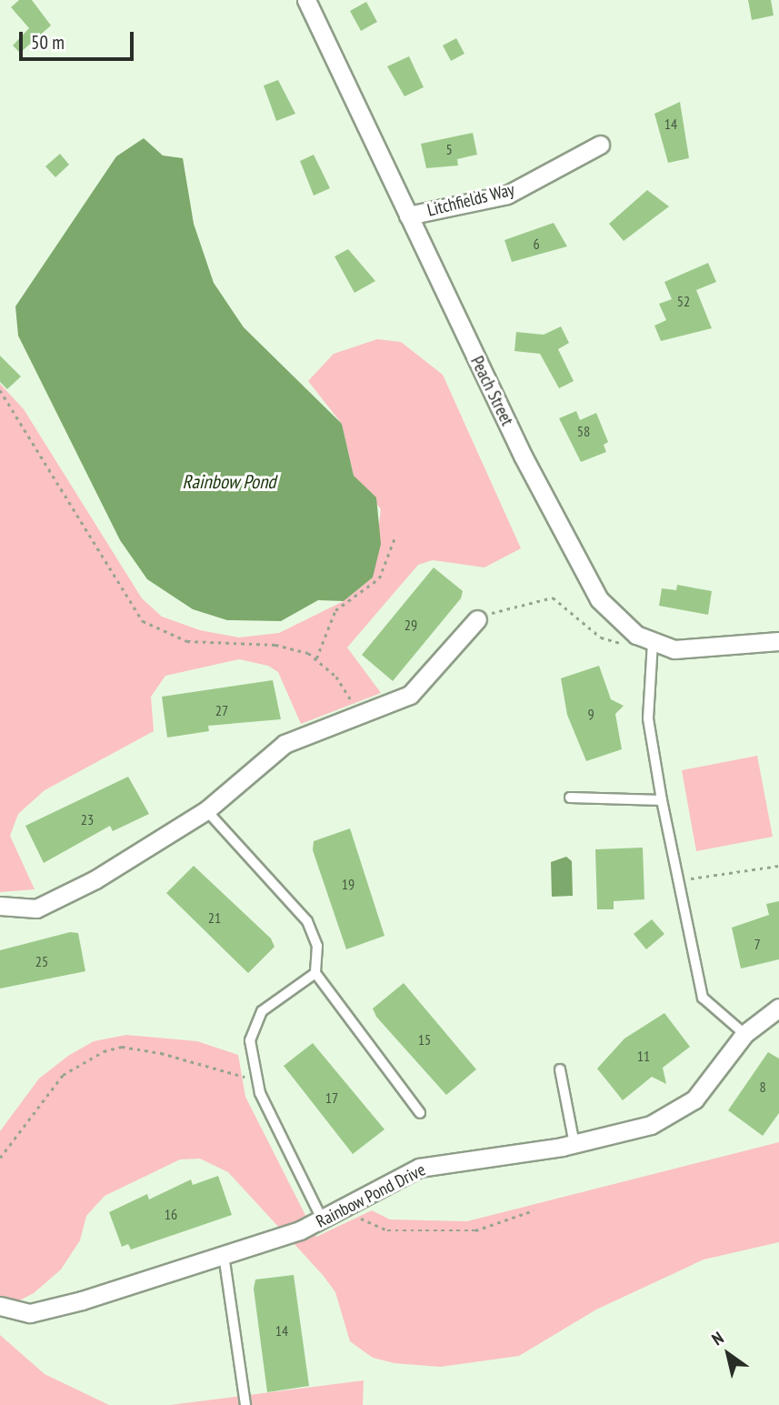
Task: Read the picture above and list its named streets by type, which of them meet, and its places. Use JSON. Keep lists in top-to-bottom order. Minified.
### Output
{"streets":{"street":["Litchfields Way","Peach Street","Rainbow Pond Drive"]},"crossings":[["Litchfields Way","Peach Street"]],"water":["Rainbow Pond"],"house_numbers":["14","5","6","52","58","29","27","9","23","19","21","7","25","15","11","8","17","16","14"],"scale_bar":"50 m","north":"top left"}
